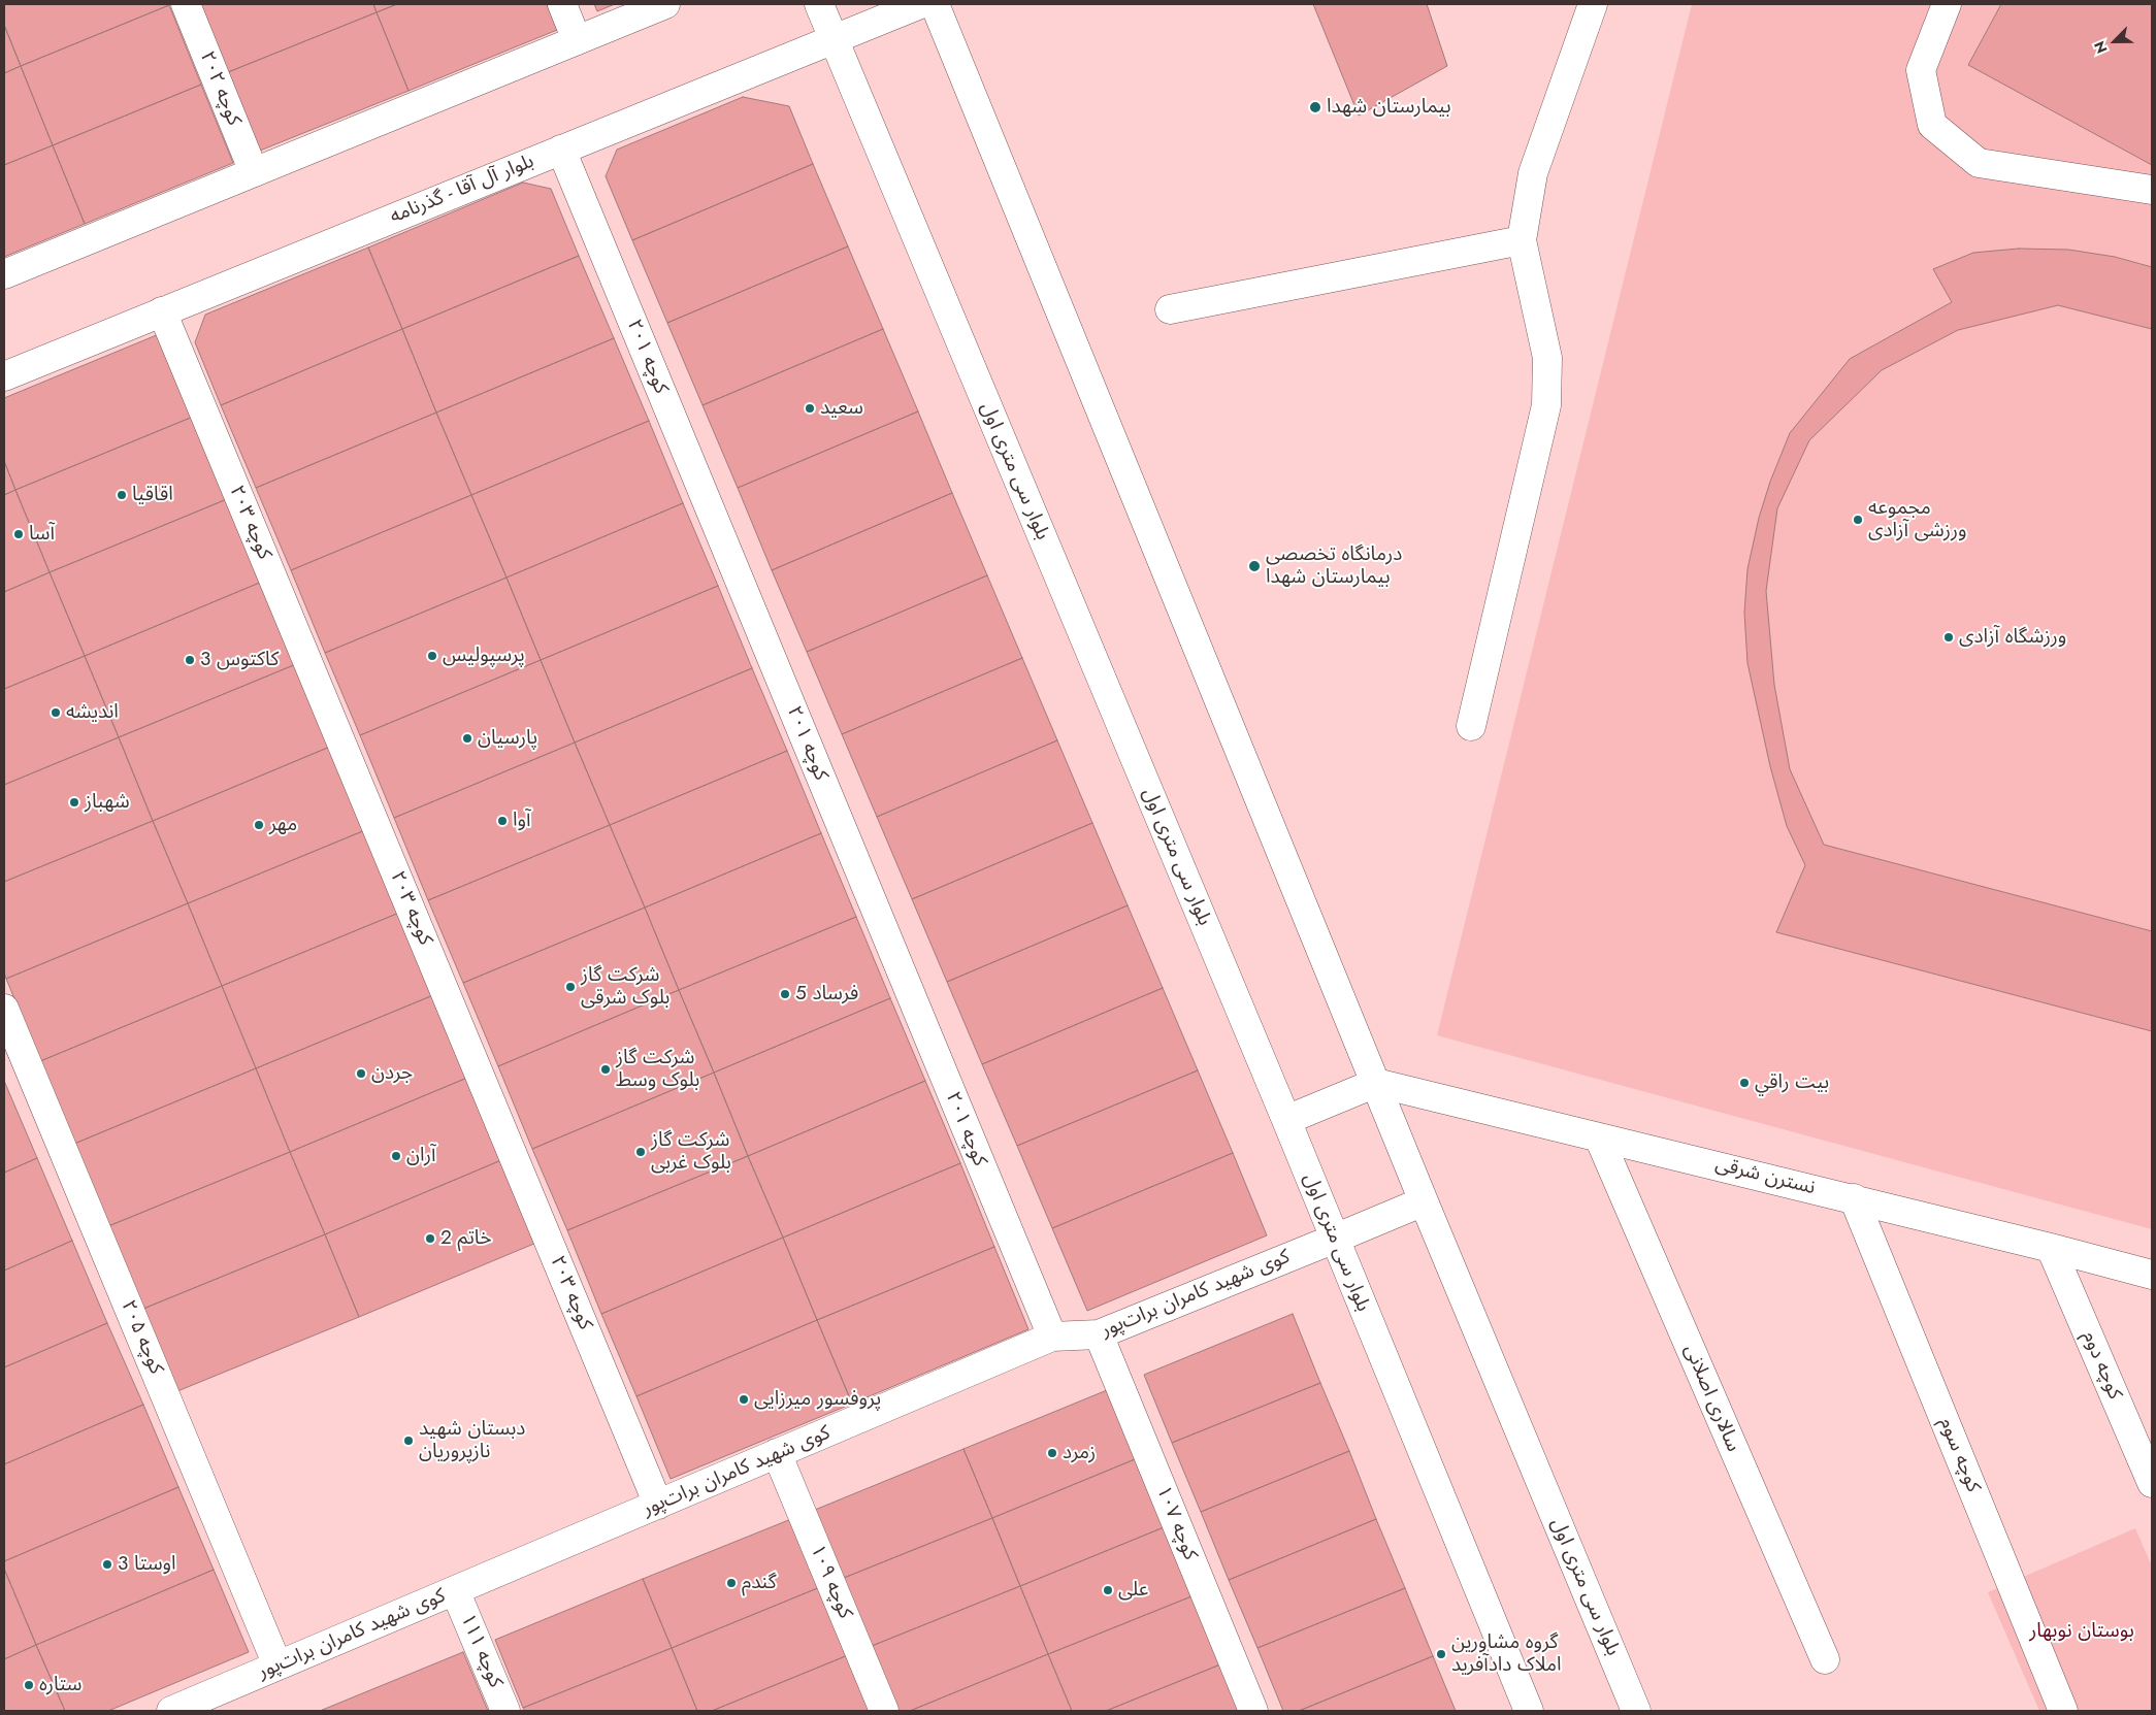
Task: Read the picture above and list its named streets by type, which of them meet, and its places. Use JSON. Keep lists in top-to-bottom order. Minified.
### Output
{"streets":{"street":["کوچه ۲۰۲","بلوار آل آقا - گذرنامه","کوچه ۲۰۱","بلوار سی متری اول","کوچه ۲۰۳","نسترن شرقی","کوی شهید کامران برات‌پور","کوچه ۲۰۵","کوچه دوم","سالاری اصلانی","کوچه سوم","کوچه ۱۰۷","کوچه ۱۰۹","کوچه ۱۱۱"]},"crossings":[["بلوار آل آقا - گذرنامه","کوچه ۲۰۱"],["بلوار آل آقا - گذرنامه","بلوار سی متری اول"],["بلوار آل آقا - گذرنامه","کوچه ۲۰۳"],["کوچه ۲۰۱","کوی شهید کامران برات‌پور"],["بلوار سی متری اول","نسترن شرقی"],["بلوار سی متری اول","کوی شهید کامران برات‌پور"],["کوچه ۲۰۳","کوی شهید کامران برات‌پور"],["نسترن شرقی","کوچه دوم"],["نسترن شرقی","سالاری اصلانی"],["نسترن شرقی","کوچه سوم"],["کوی شهید کامران برات‌پور","کوچه ۲۰۵"],["کوی شهید کامران برات‌پور","کوچه ۱۰۷"],["کوی شهید کامران برات‌پور","کوچه ۱۰۹"],["کوی شهید کامران برات‌پور","کوچه ۱۱۱"]],"parks":["بوستان نوبهار"],"places":["بیمارستان شهدا","سعید","اقاقیا","مجموعه ورزشی آزادی","آسا","درمانگاه تخصصی بیمارستان شهدا","ورزشگاه آزادی","پرسپولیس","کاکتوس 3","اندیشه","پارسیان","شهباز","آوا","مهر","شرکت گاز بلوک شرقی","فرساد 5","شرکت گاز بلوک وسط","جردن","بيت راقي","شرکت گاز بلوک غربی","آران","خاتم 2","پروفسور میرزایی","دبستان شهید نازپروریان","زمرد","اوستا 3","گندم","علی","گروه مشاورین املاک دادآفرید","ستاره"],"north":"bottom left"}
